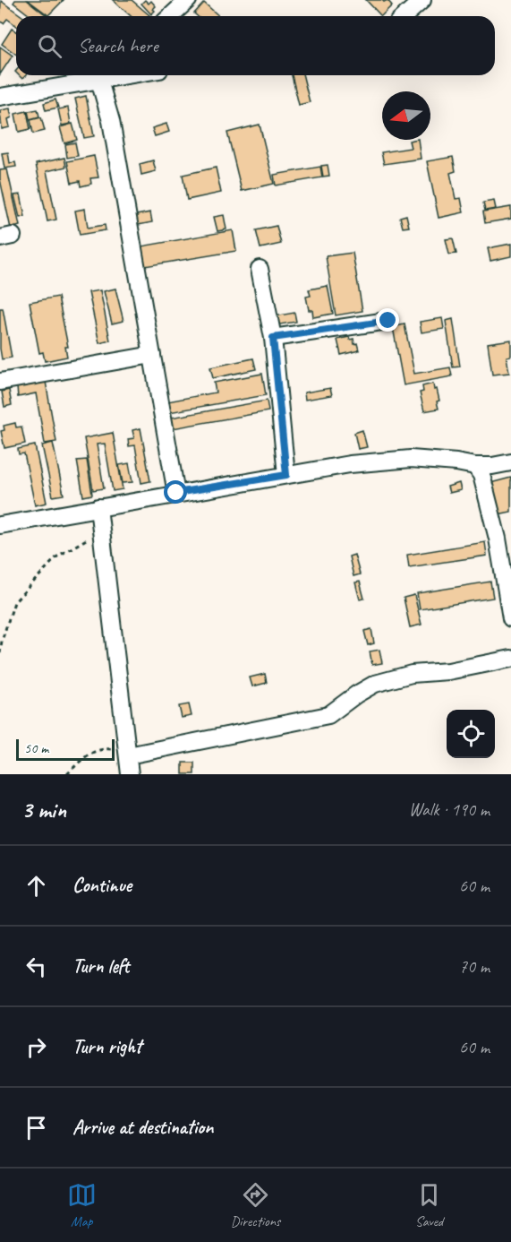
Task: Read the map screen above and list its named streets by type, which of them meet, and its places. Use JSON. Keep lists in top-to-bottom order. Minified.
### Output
{"scale_bar":"50 m","north":"left","page":{"search":"Search here","scale":"50 m","heading":["3 min","Walk · 190 m"],"list":[["Continue","60 m"],["Turn left","70 m"],["Turn right","60 m"],"Arrive at destination"],"nav":["Map","Directions","Saved"]}}
